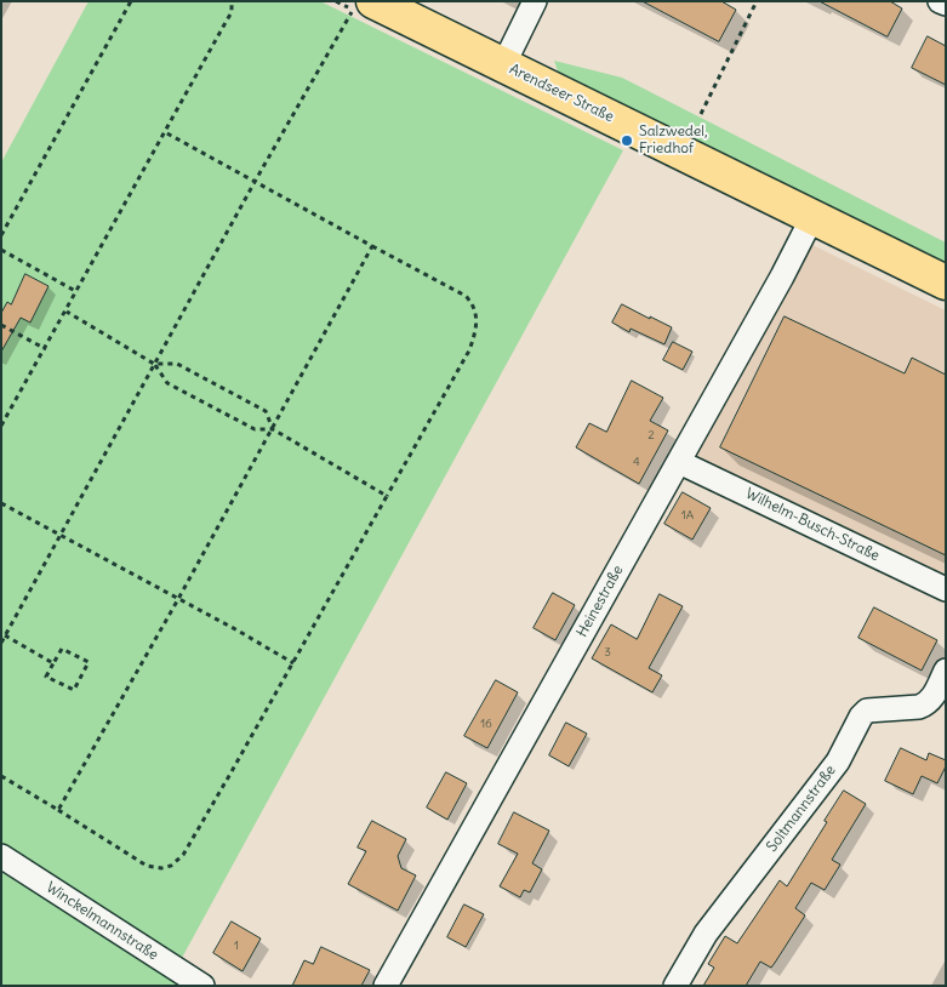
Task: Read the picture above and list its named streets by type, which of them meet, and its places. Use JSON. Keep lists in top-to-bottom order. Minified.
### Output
{"streets":{"main road":["Arendseer Straße"],"street":["Wilhelm-Busch-Straße","Heinestraße","Soltmannstraße","Winckelmannstraße"]},"crossings":[["Arendseer Straße","Heinestraße"],["Wilhelm-Busch-Straße","Heinestraße"]],"places":["Salzwedel, Friedhof"],"house_numbers":["2","4","1A","3","16","1"]}
